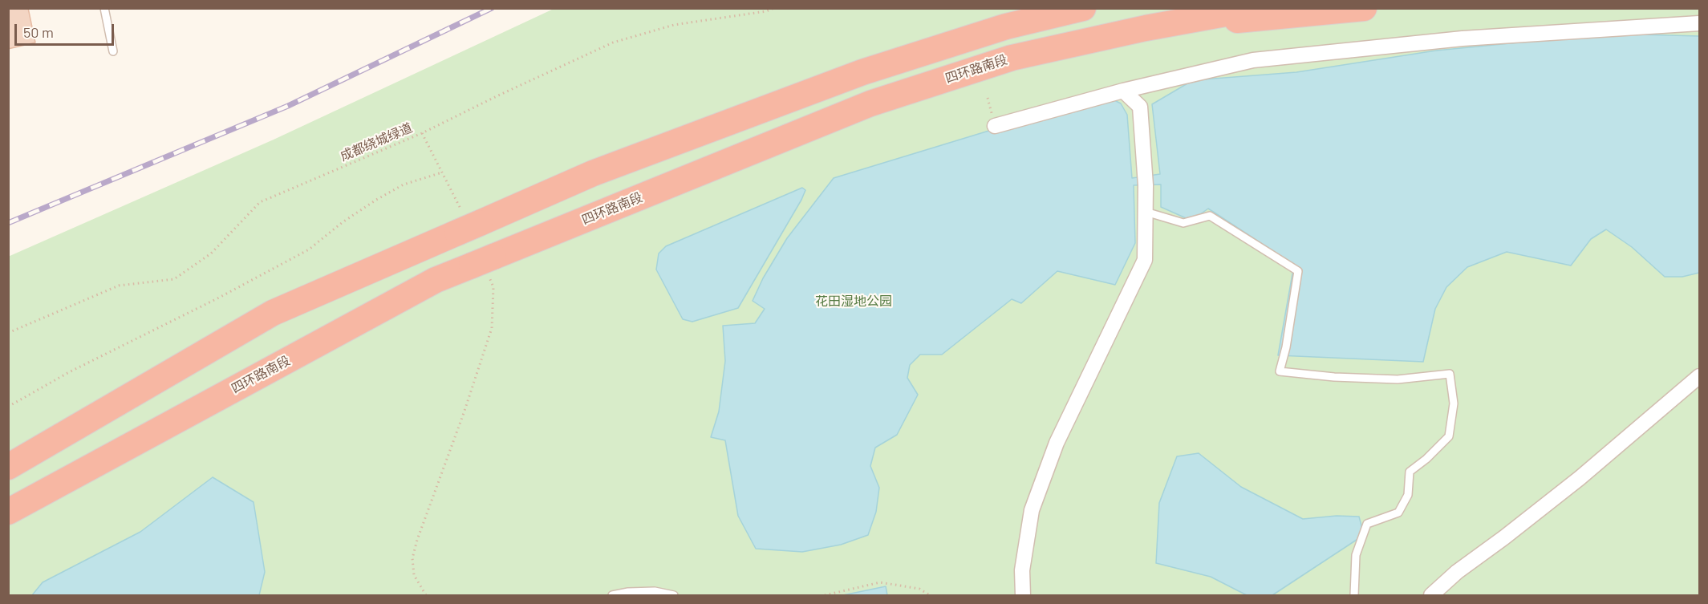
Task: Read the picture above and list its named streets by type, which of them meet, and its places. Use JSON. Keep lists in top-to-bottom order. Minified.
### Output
{"streets":{"highway":["四环路南段"],"path":["成都绕城绿道"]},"parks":["花田湿地公园"],"scale_bar":"50 m"}
